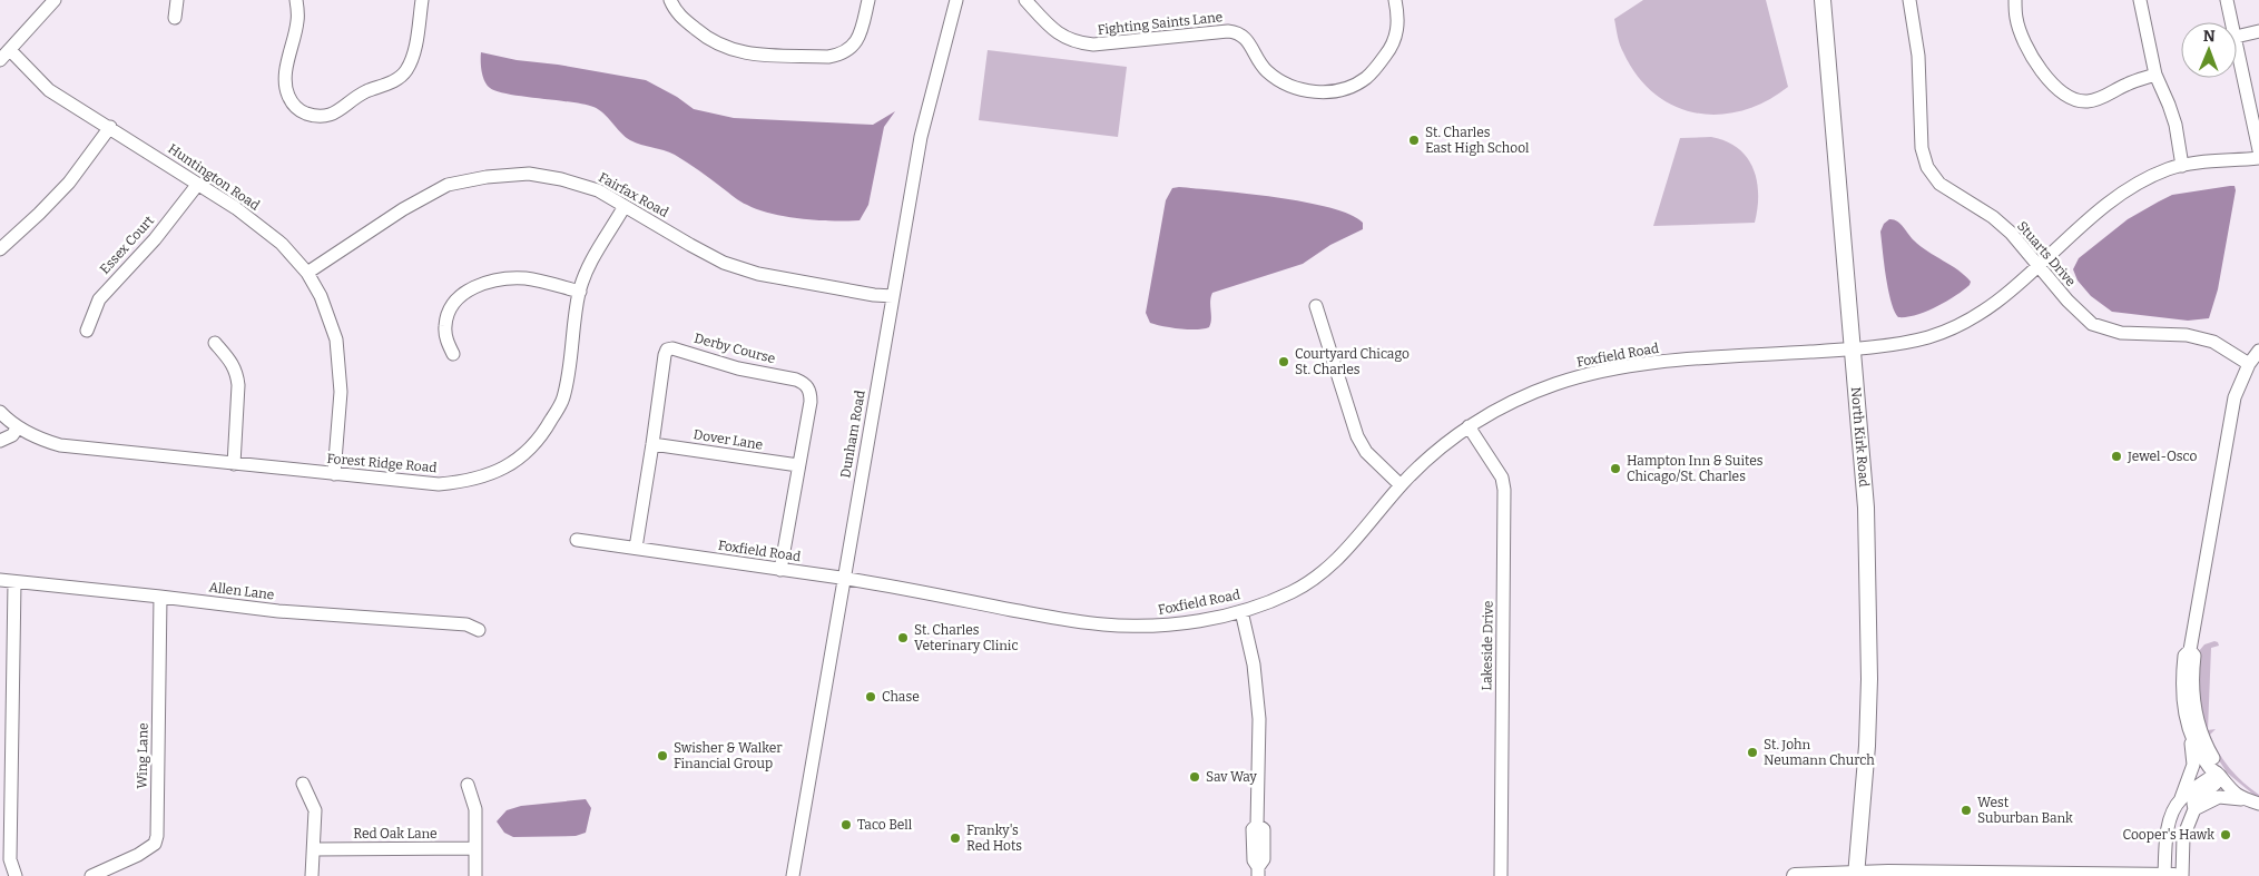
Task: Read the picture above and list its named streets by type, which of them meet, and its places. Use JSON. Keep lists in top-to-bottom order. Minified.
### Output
{"streets":{"main road":["North Kirk Road"],"street":["Fighting Saints Lane","Huntington Road","Fairfax Road","Essex Court","Stuarts Drive","Derby Course","Foxfield Road","Dunham Road","Dover Lane","Forest Ridge Road","Allen Lane","Lakeside Drive","Wing Lane","Red Oak Lane"]},"crossings":[["Huntington Road","Fairfax Road"],["Huntington Road","Essex Court"],["Huntington Road","Forest Ridge Road"],["Fairfax Road","Dunham Road"],["Fairfax Road","Forest Ridge Road"],["Stuarts Drive","Foxfield Road"],["Derby Course","Foxfield Road"],["Derby Course","Dover Lane"],["Foxfield Road","Dunham Road"],["Foxfield Road","North Kirk Road"],["Foxfield Road","Lakeside Drive"],["Allen Lane","Wing Lane"]],"places":["St. Charles East High School","Courtyard Chicago St. Charles","Jewel-Osco","Hampton Inn & Suites Chicago/St. Charles","St. Charles Veterinary Clinic","Chase","St. John Neumann Church","Swisher & Walker Financial Group","Sav Way","West Suburban Bank","Taco Bell","Cooper's Hawk","Franky's Red Hots"],"north":"top"}
